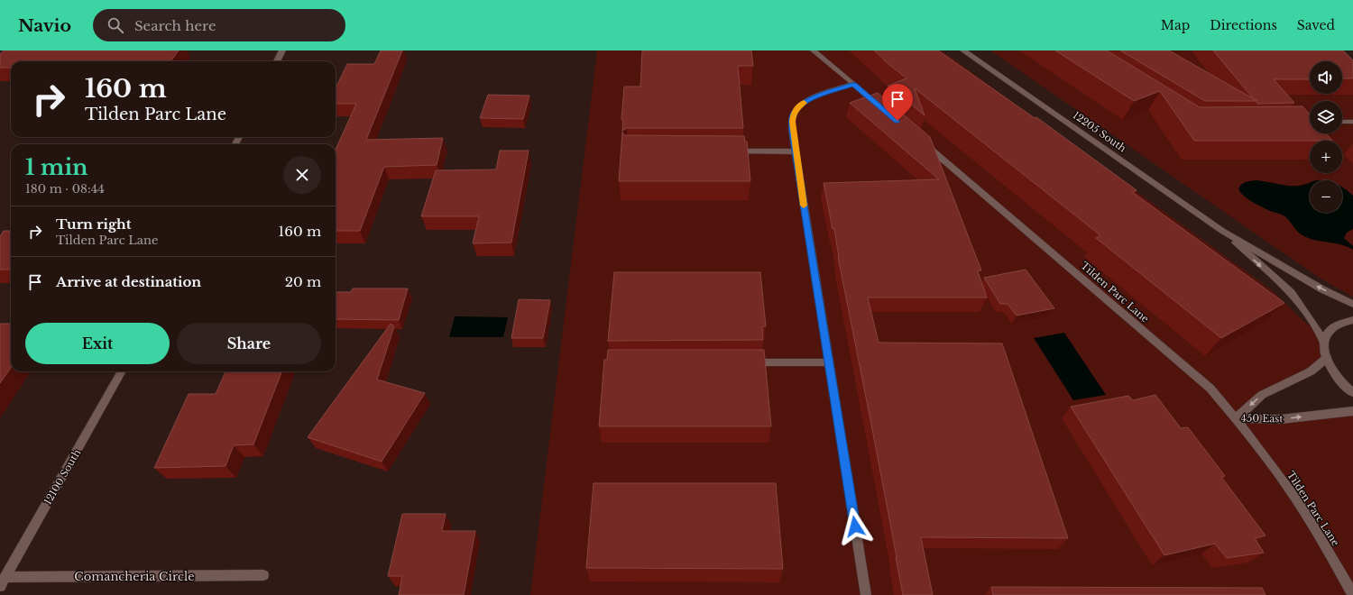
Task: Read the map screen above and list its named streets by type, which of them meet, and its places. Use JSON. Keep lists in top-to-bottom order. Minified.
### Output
{"streets":{"street":["12205 South","Tilden Parc Lane","450 East","12100 South","Comancheria Circle"]},"crossings":[["Tilden Parc Lane","450 East"],["12100 South","Comancheria Circle"]],"page":{"header":"Navio","search":"Search here","nav":["Map","Directions","Saved"],"map_buttons":["+","−"],"turn":["160 m","Tilden Parc Lane"],"heading":["1 min","180 m · 08:44"],"list":[{"name":"Turn right","note":"Tilden Parc Lane","value":"160 m"},{"name":"Arrive at destination","value":"20 m"}],"buttons":["Exit","Share"]}}
